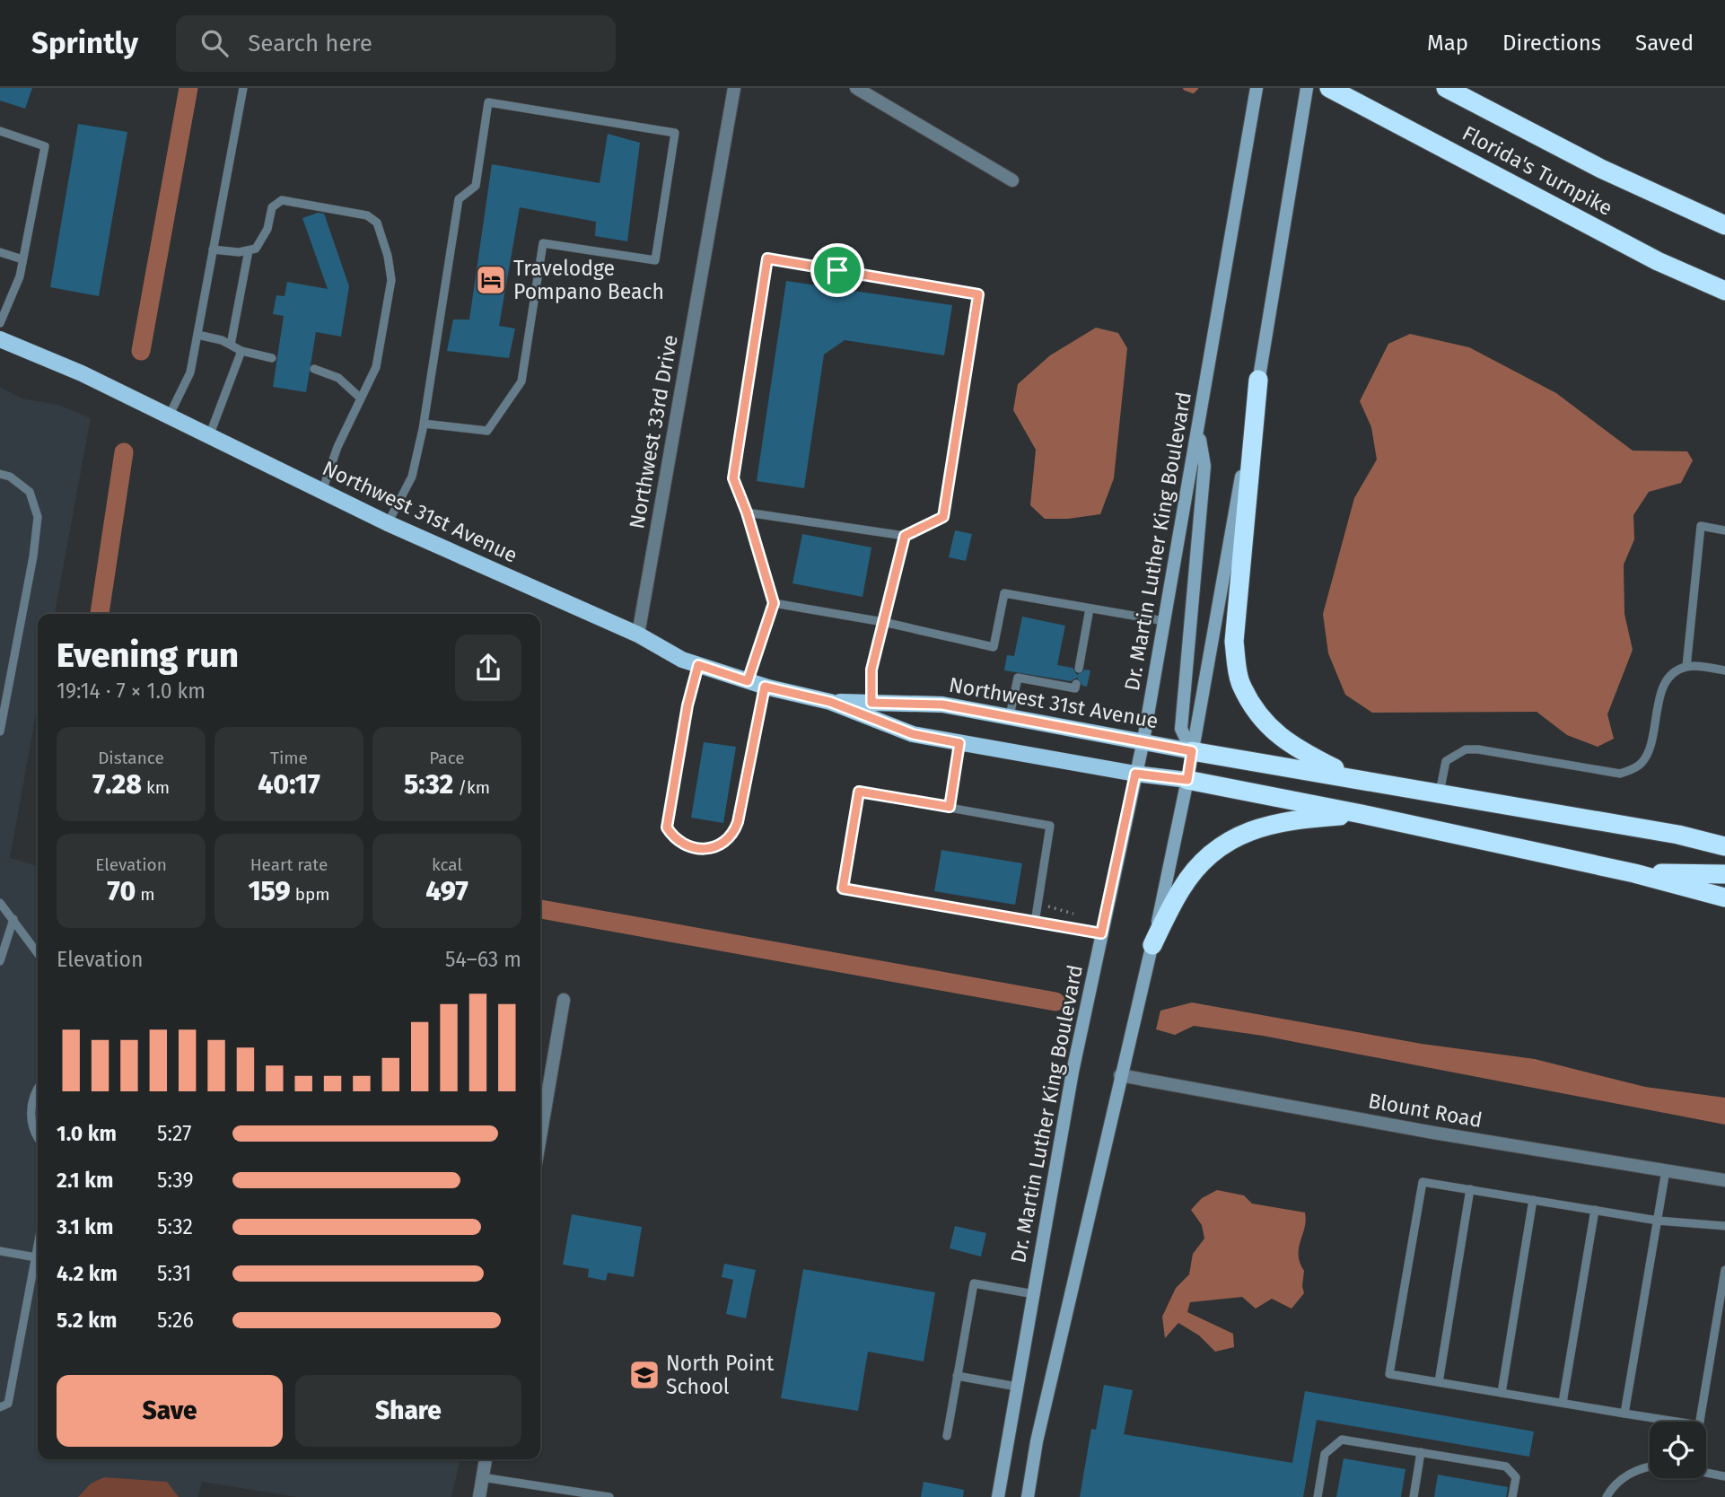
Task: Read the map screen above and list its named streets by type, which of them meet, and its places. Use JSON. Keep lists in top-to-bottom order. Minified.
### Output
{"streets":{"highway":["Florida's Turnpike"],"main road":["Northwest 31st Avenue","Dr. Martin Luther King Boulevard"],"street":["Northwest 33rd Drive","Blount Road"]},"crossings":[["Northwest 33rd Drive","Northwest 31st Avenue"],["Northwest 31st Avenue","Dr. Martin Luther King Boulevard"]],"places":{"hotel":["Travelodge Pompano Beach"],"school or university":["North Point School"]},"page":{"header":"Sprintly","search":"Search here","nav":["Map","Directions","Saved"],"heading":["Evening run","19:14 · 7 × 1.0 km"],"stats":[["Distance","7.28 km"],["Time","40:17"],["Pace","5:32 /km"],["Elevation","70 m"],["Heart rate","159 bpm"],["kcal","497"]],"chart":["Elevation","54–63 m"],"list":[{"name":"1.0 km","note":"5:27"},{"name":"2.1 km","note":"5:39"},{"name":"3.1 km","note":"5:32"},{"name":"4.2 km","note":"5:31"},{"name":"5.2 km","note":"5:26"}],"buttons":["Save","Share"]}}
